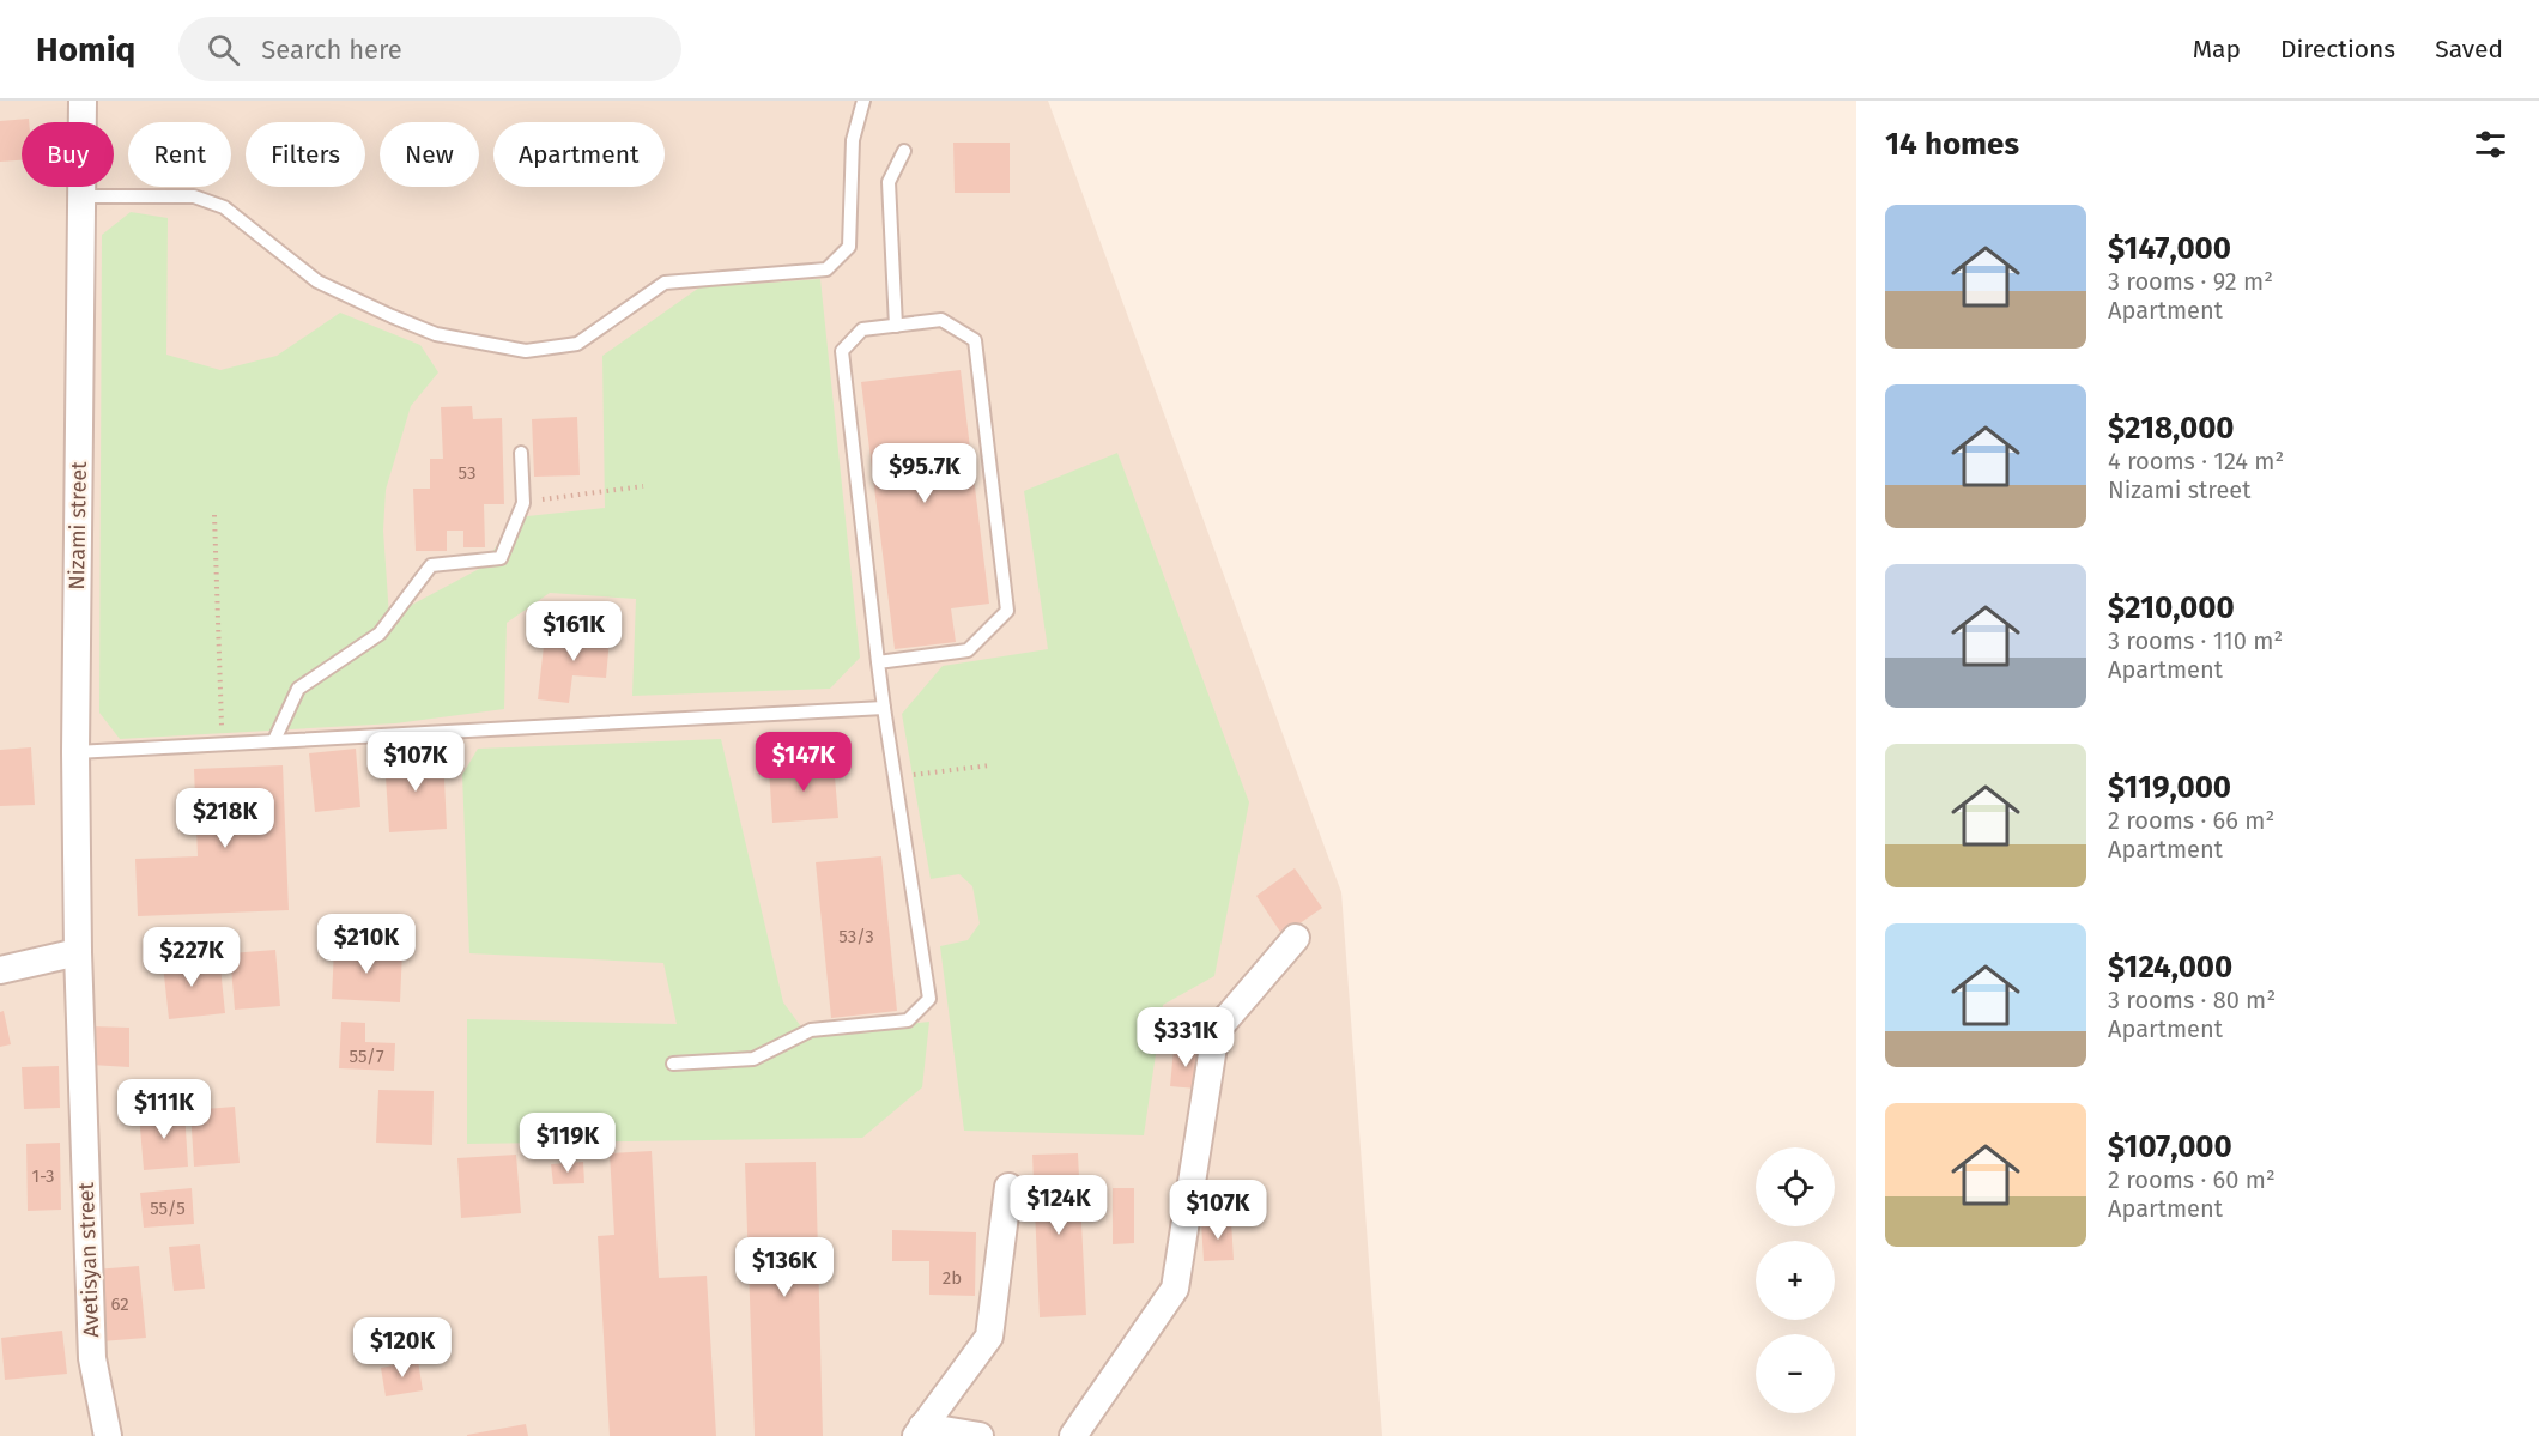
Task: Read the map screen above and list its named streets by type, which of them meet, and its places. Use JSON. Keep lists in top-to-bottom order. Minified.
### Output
{"streets":{"street":["Nizami street","Avetisyan street"]},"crossings":[["Nizami street","Avetisyan street"]],"house_numbers":["53","53/3","55/7","1-3","55/5","2b","62"],"page":{"header":"Homiq","search":"Search here","nav":["Map","Directions","Saved"],"heading":"14 homes","chip":["Buy","Rent","Filters","New","Apartment"],"list":[{"name":"$147,000","note":"3 rooms · 92 m² · Apartment"},{"name":"$218,000","note":"4 rooms · 124 m² · Nizami street"},{"name":"$210,000","note":"3 rooms · 110 m² · Apartment"},{"name":"$119,000","note":"2 rooms · 66 m² · Apartment"},{"name":"$124,000","note":"3 rooms · 80 m² · Apartment"},{"name":"$107,000","note":"2 rooms · 60 m² · Apartment"}],"price":["$95.7K","$161K","$107K","$147K","$218K","$210K","$227K","$331K","$111K","$119K","$124K","$107K","$136K","$120K"],"map_buttons":["+","−"]}}
